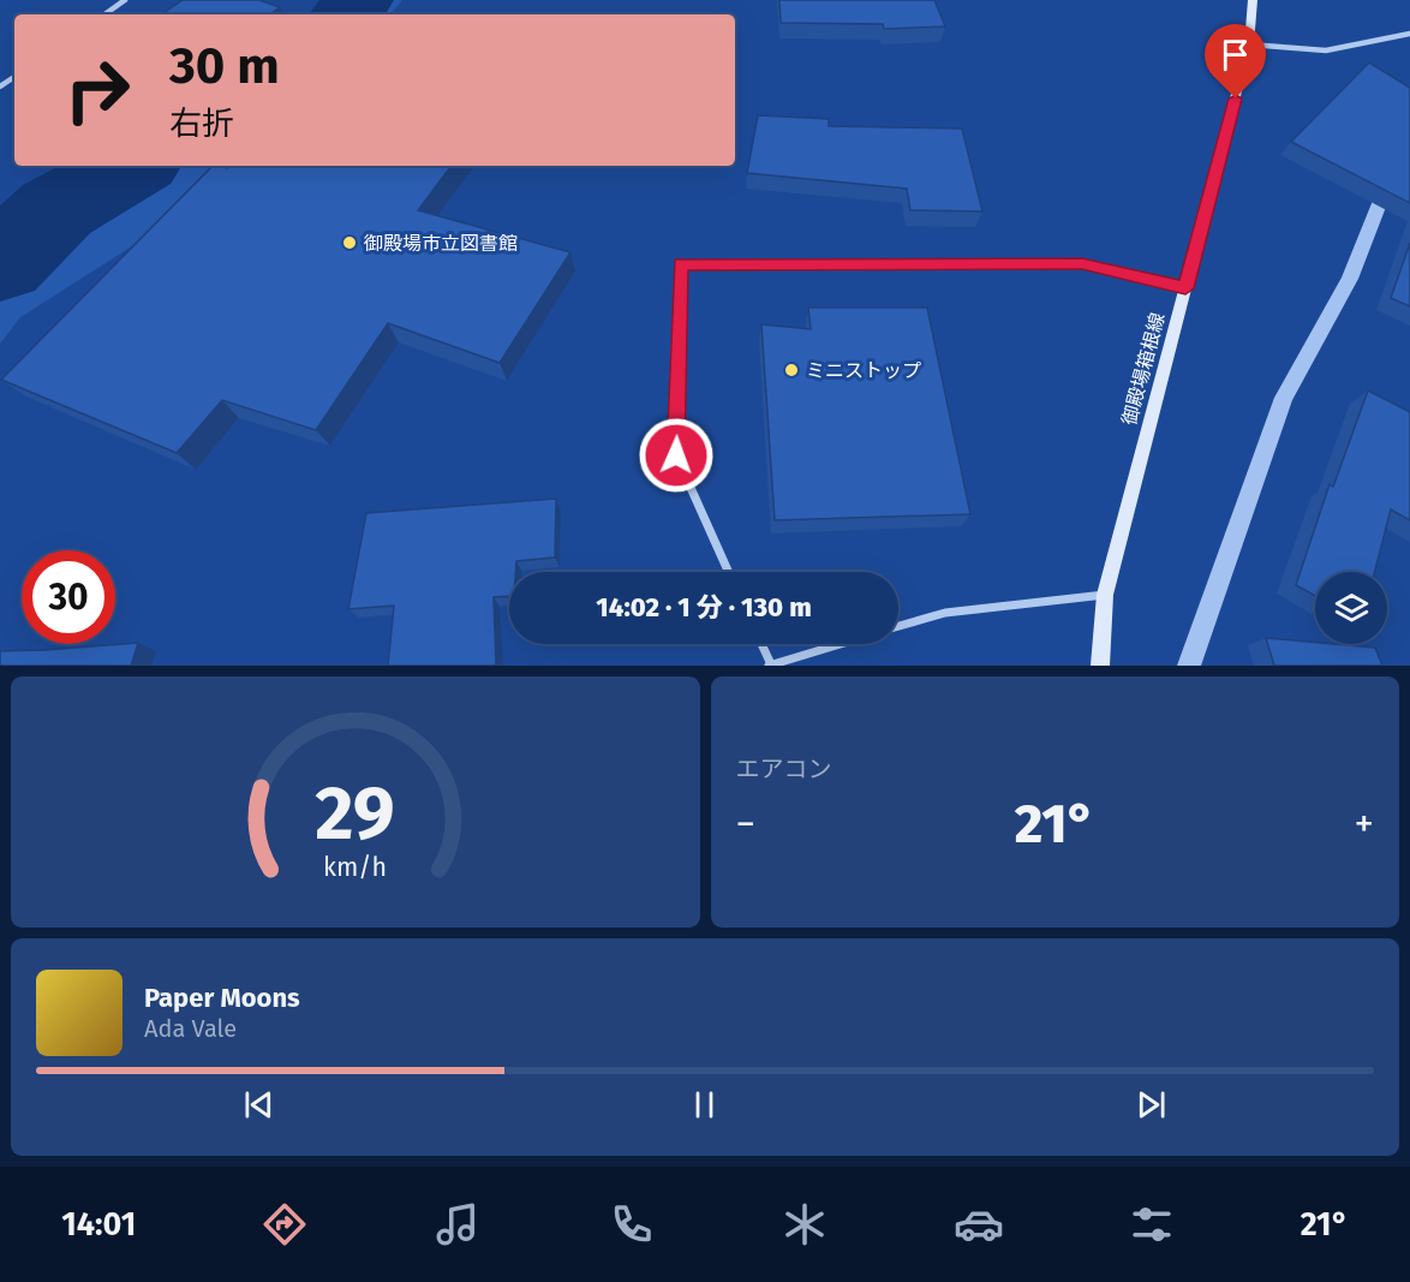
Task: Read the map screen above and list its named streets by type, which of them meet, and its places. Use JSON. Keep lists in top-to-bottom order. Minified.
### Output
{"streets":{"main road":["御殿場箱根線"]},"places":["御殿場市立図書館","ミニストップ"],"page":{"turn":["30 m","右折"],"limit":"30","trip":"14:02 · 1 分 · 130 m","tile":"エアコン","heat":["−","21°","+"],"song":["Paper Moons","Ada Vale"],"tabs":["14:01","21°"],"gauge":["29","km/h"]}}
